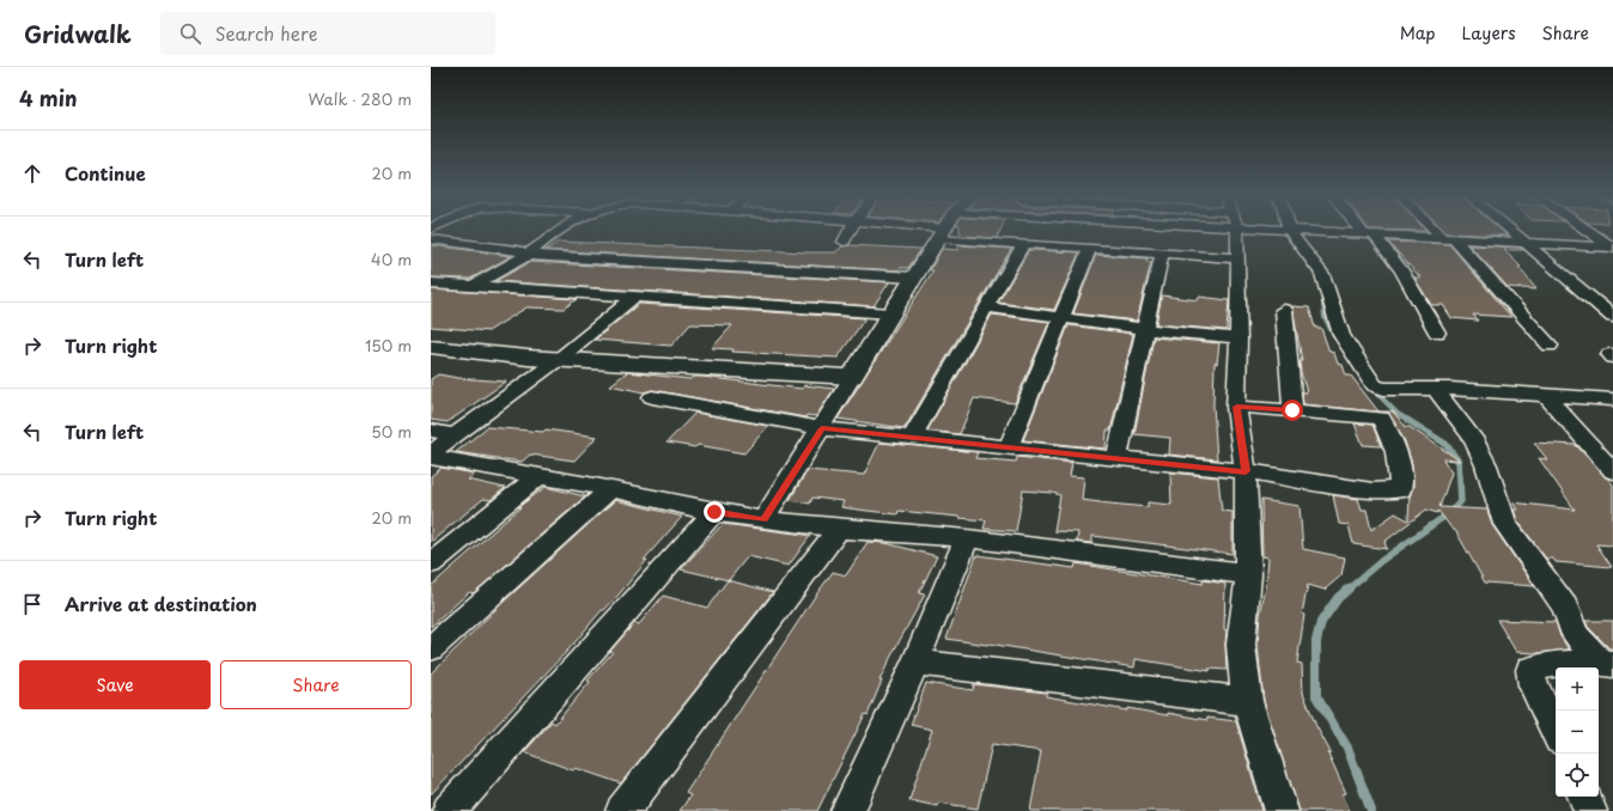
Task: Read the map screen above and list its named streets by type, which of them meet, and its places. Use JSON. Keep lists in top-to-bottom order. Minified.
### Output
{"page":{"header":"Gridwalk","search":"Search here","nav":["Map","Layers","Share"],"heading":["4 min","Walk · 280 m"],"list":[["Continue","20 m"],["Turn left","40 m"],["Turn right","150 m"],["Turn left","50 m"],["Turn right","20 m"],"Arrive at destination"],"buttons":["Save","Share"],"map_buttons":["+","−"]}}
